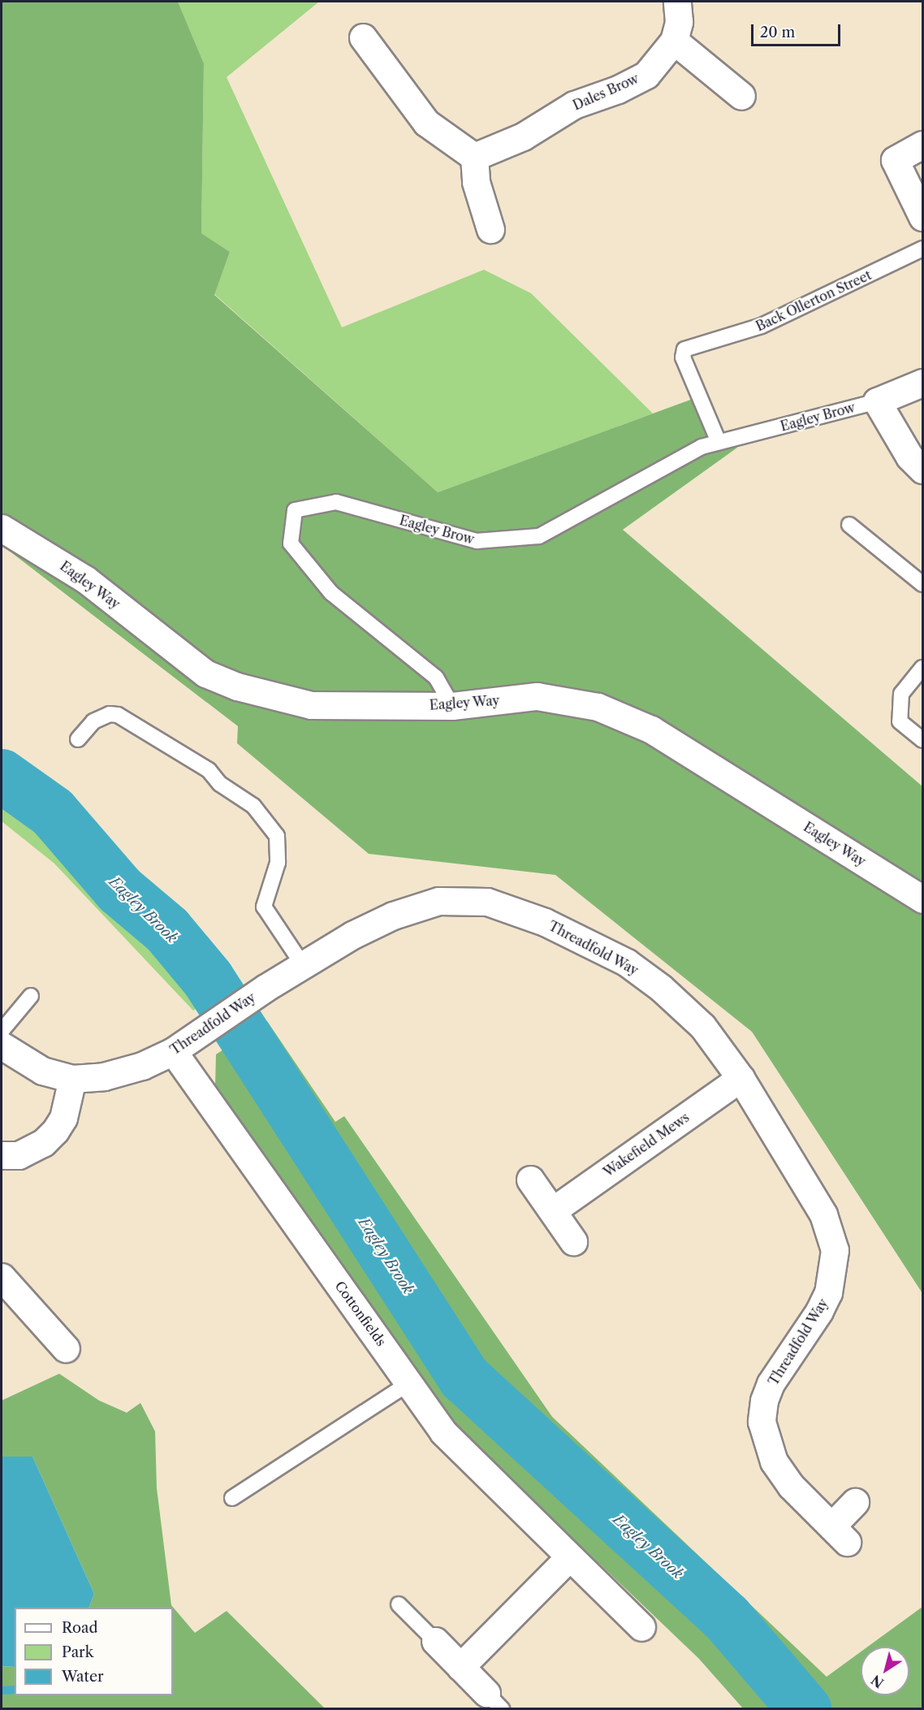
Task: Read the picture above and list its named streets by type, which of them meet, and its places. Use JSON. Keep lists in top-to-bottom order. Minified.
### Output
{"streets":{"street":["Dales Brow","Eagley Way","Threadfold Way","Wakefield Mews","Cottonfields"],"lane":["Back Ollerton Street","Eagley Brow"]},"crossings":[["Back Ollerton Street","Eagley Brow"],["Eagley Brow","Eagley Way"],["Threadfold Way","Wakefield Mews"],["Threadfold Way","Cottonfields"]],"water":["Eagley Brook"],"legend":["Road","Park","Water"],"scale_bar":"20 m","north":"bottom left"}
